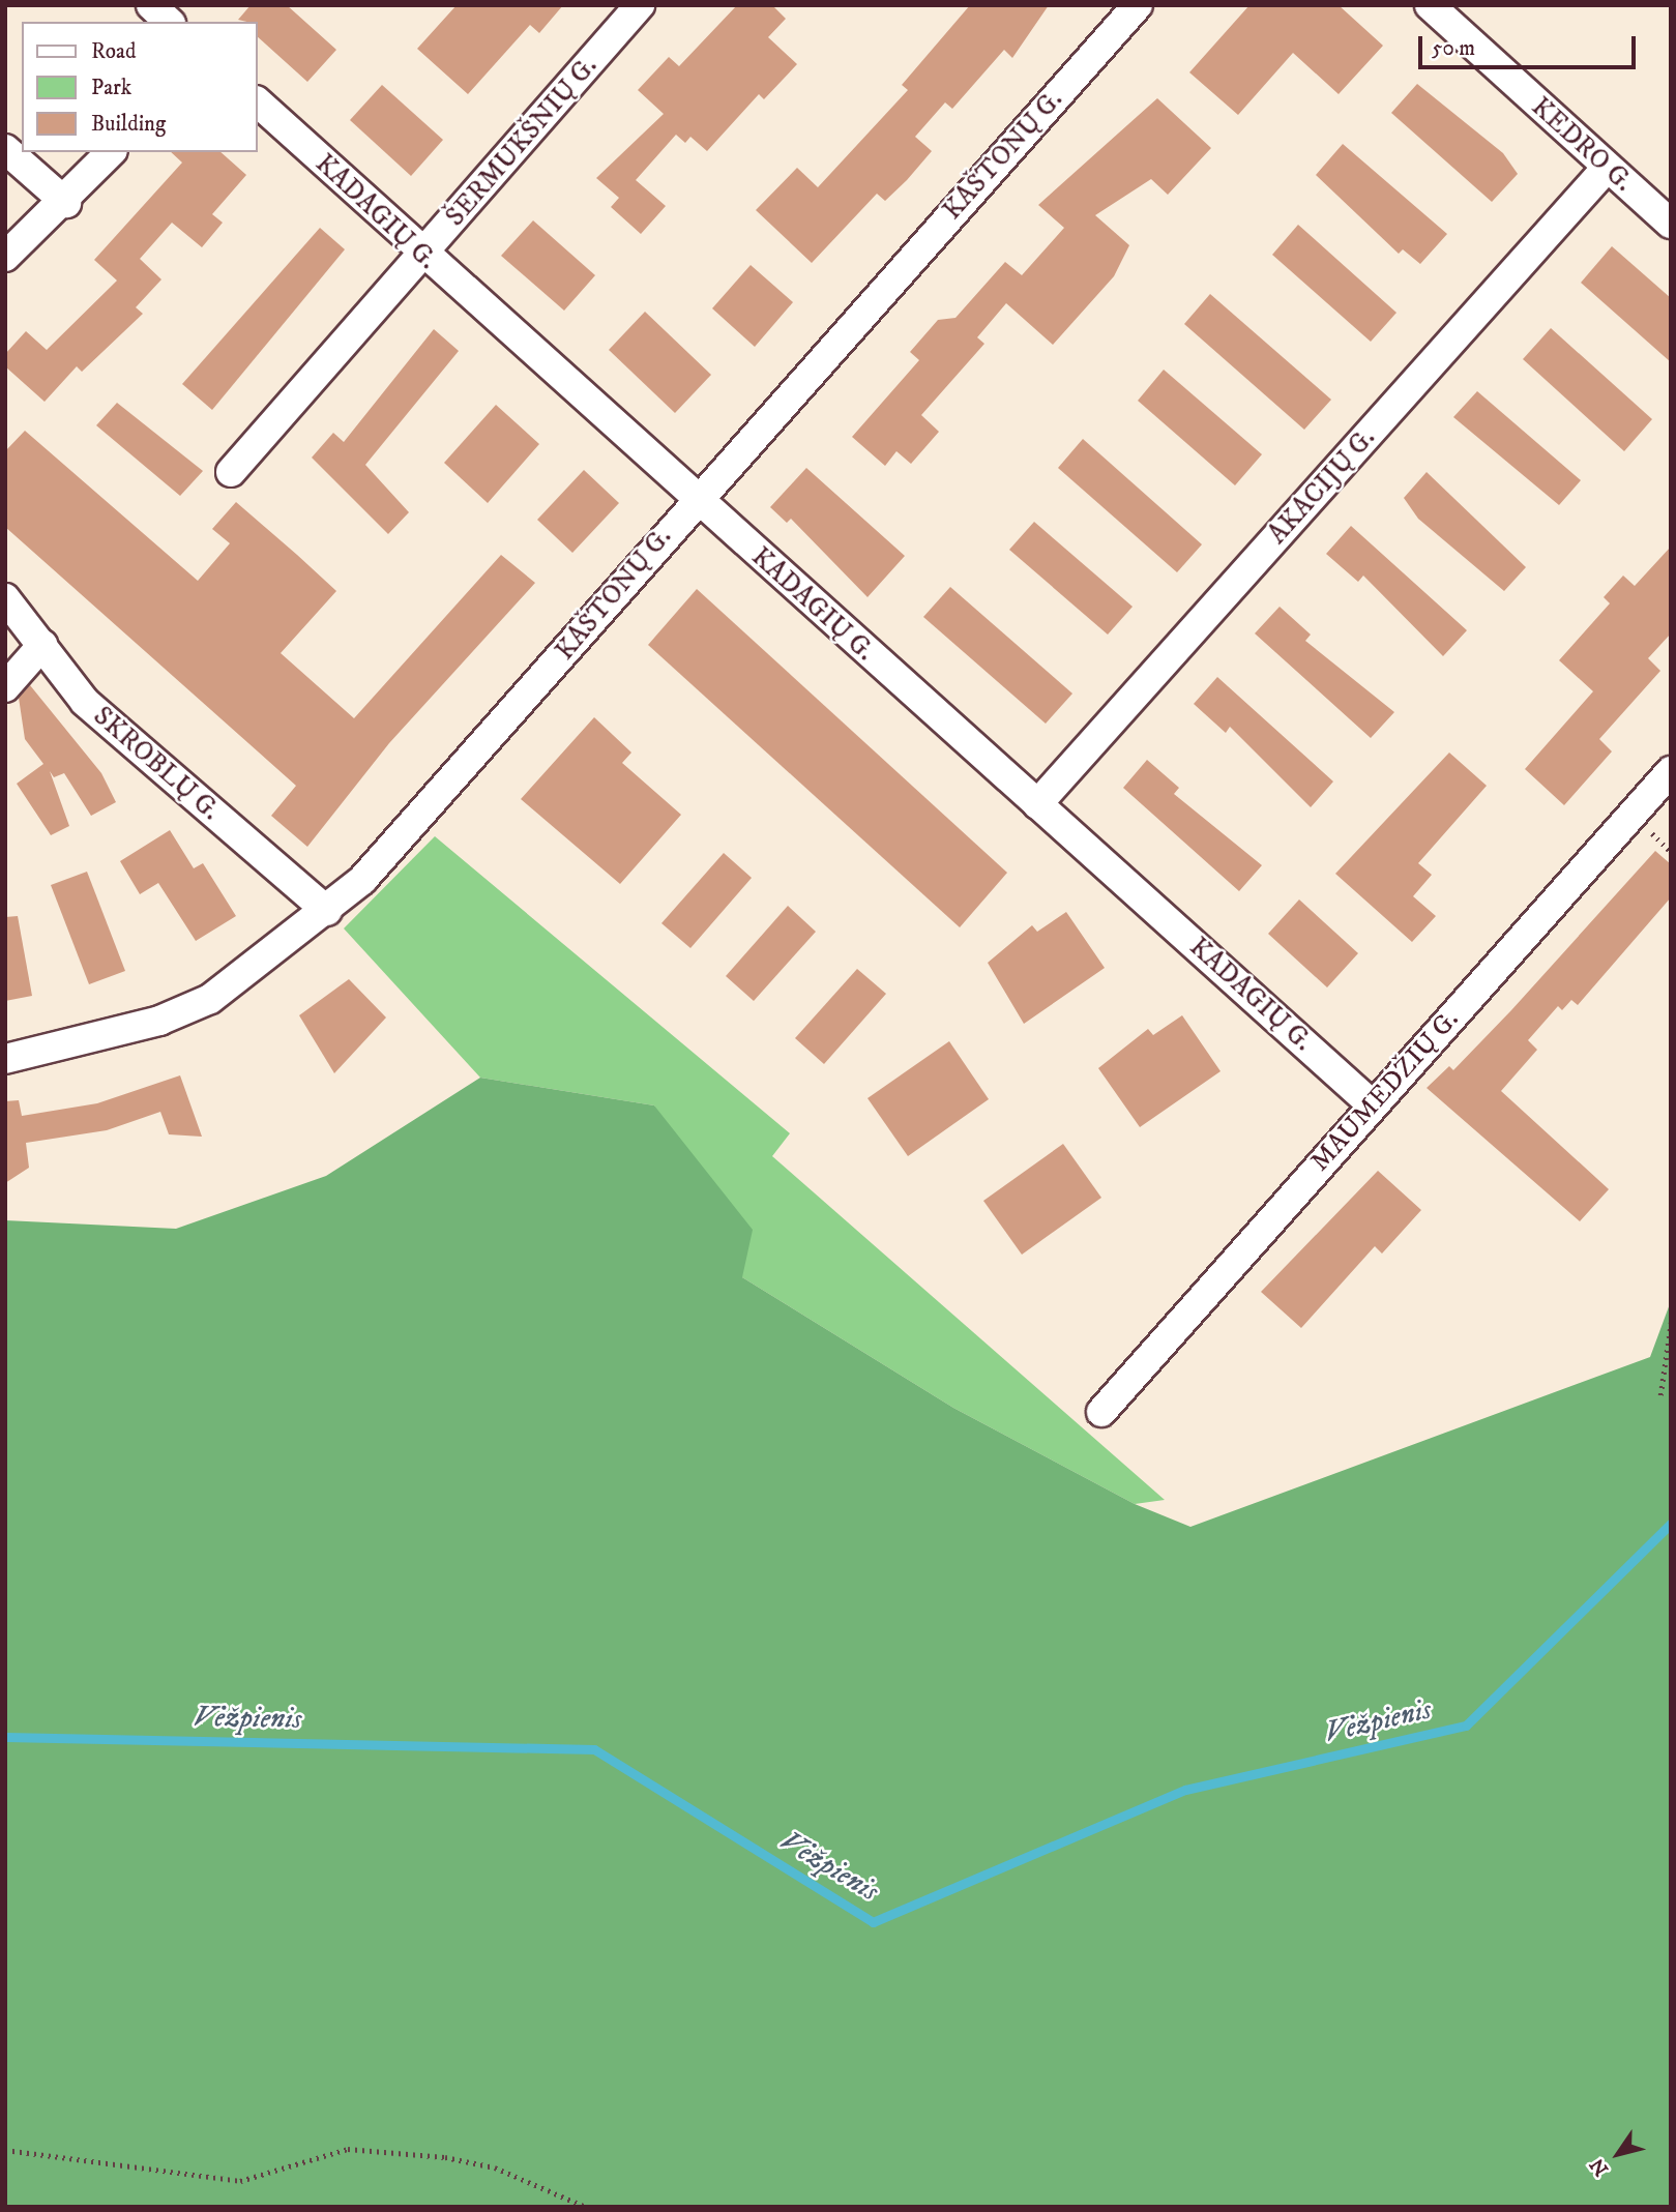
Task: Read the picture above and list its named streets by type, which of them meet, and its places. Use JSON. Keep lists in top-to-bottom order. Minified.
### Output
{"streets":{"street":["ŠERMUKŠNIŲ G.","KEDRO G.","KAŠTONŲ G.","KADAGIŲ G.","AKACIJŲ G.","SKROBLŲ G.","MAUMEDŽIŲ G."]},"crossings":[["ŠERMUKŠNIŲ G.","KADAGIŲ G."],["KEDRO G.","AKACIJŲ G."],["KAŠTONŲ G.","KADAGIŲ G."],["KAŠTONŲ G.","SKROBLŲ G."],["KADAGIŲ G.","AKACIJŲ G."],["KADAGIŲ G.","MAUMEDŽIŲ G."]],"water":["Vėžpienis"],"legend":["Road","Park","Building"],"scale_bar":"50 m","north":"bottom left"}
